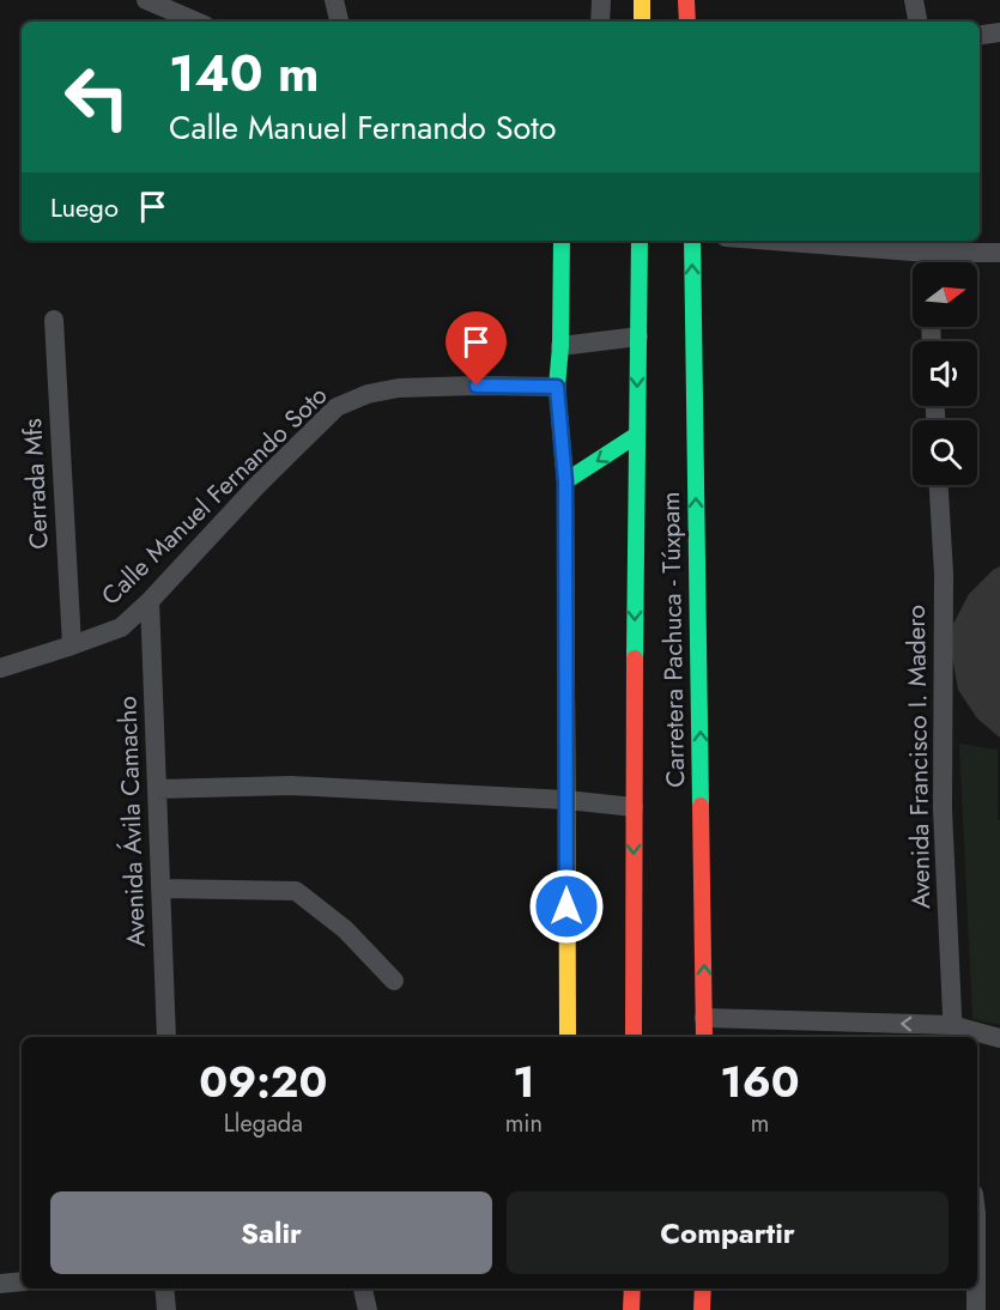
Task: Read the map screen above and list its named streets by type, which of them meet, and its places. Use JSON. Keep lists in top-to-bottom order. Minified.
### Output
{"streets":{"main road":["Carretera Pachuca - Túxpam"],"street":["Cerrada Mfs","Calle Manuel Fernando Soto","Avenida Francisco I. Madero","Avenida Ávila Camacho"]},"crossings":[["Cerrada Mfs","Calle Manuel Fernando Soto"],["Calle Manuel Fernando Soto","Avenida Ávila Camacho"]],"north":"right","page":{"turn":["140 m","Calle Manuel Fernando Soto"],"then":"Luego","eta":["09:20","Llegada","1","min","160","m"],"buttons":["Salir","Compartir"]}}
